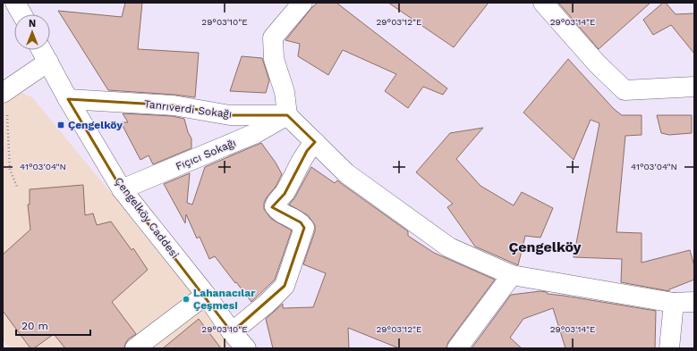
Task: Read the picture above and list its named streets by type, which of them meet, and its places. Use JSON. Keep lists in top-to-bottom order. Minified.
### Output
{"streets":{"street":["Tanrıverdi Sokağı","Fıçıcı Sokağı","Çengelköy Caddesi"]},"crossings":[["Tanrıverdi Sokağı","Fıçıcı Sokağı"],["Tanrıverdi Sokağı","Çengelköy Caddesi"],["Fıçıcı Sokağı","Çengelköy Caddesi"]],"districts":["Çengelköy"],"places":{"transit":["Çengelköy"],"other":["Lahanacılar Çeşmesi"]},"scale_bar":"20 m","north":"top","coordinates":["29°03'10\"E","29°03'12\"E","29°03'14\"E","41°03'04\"N"]}
